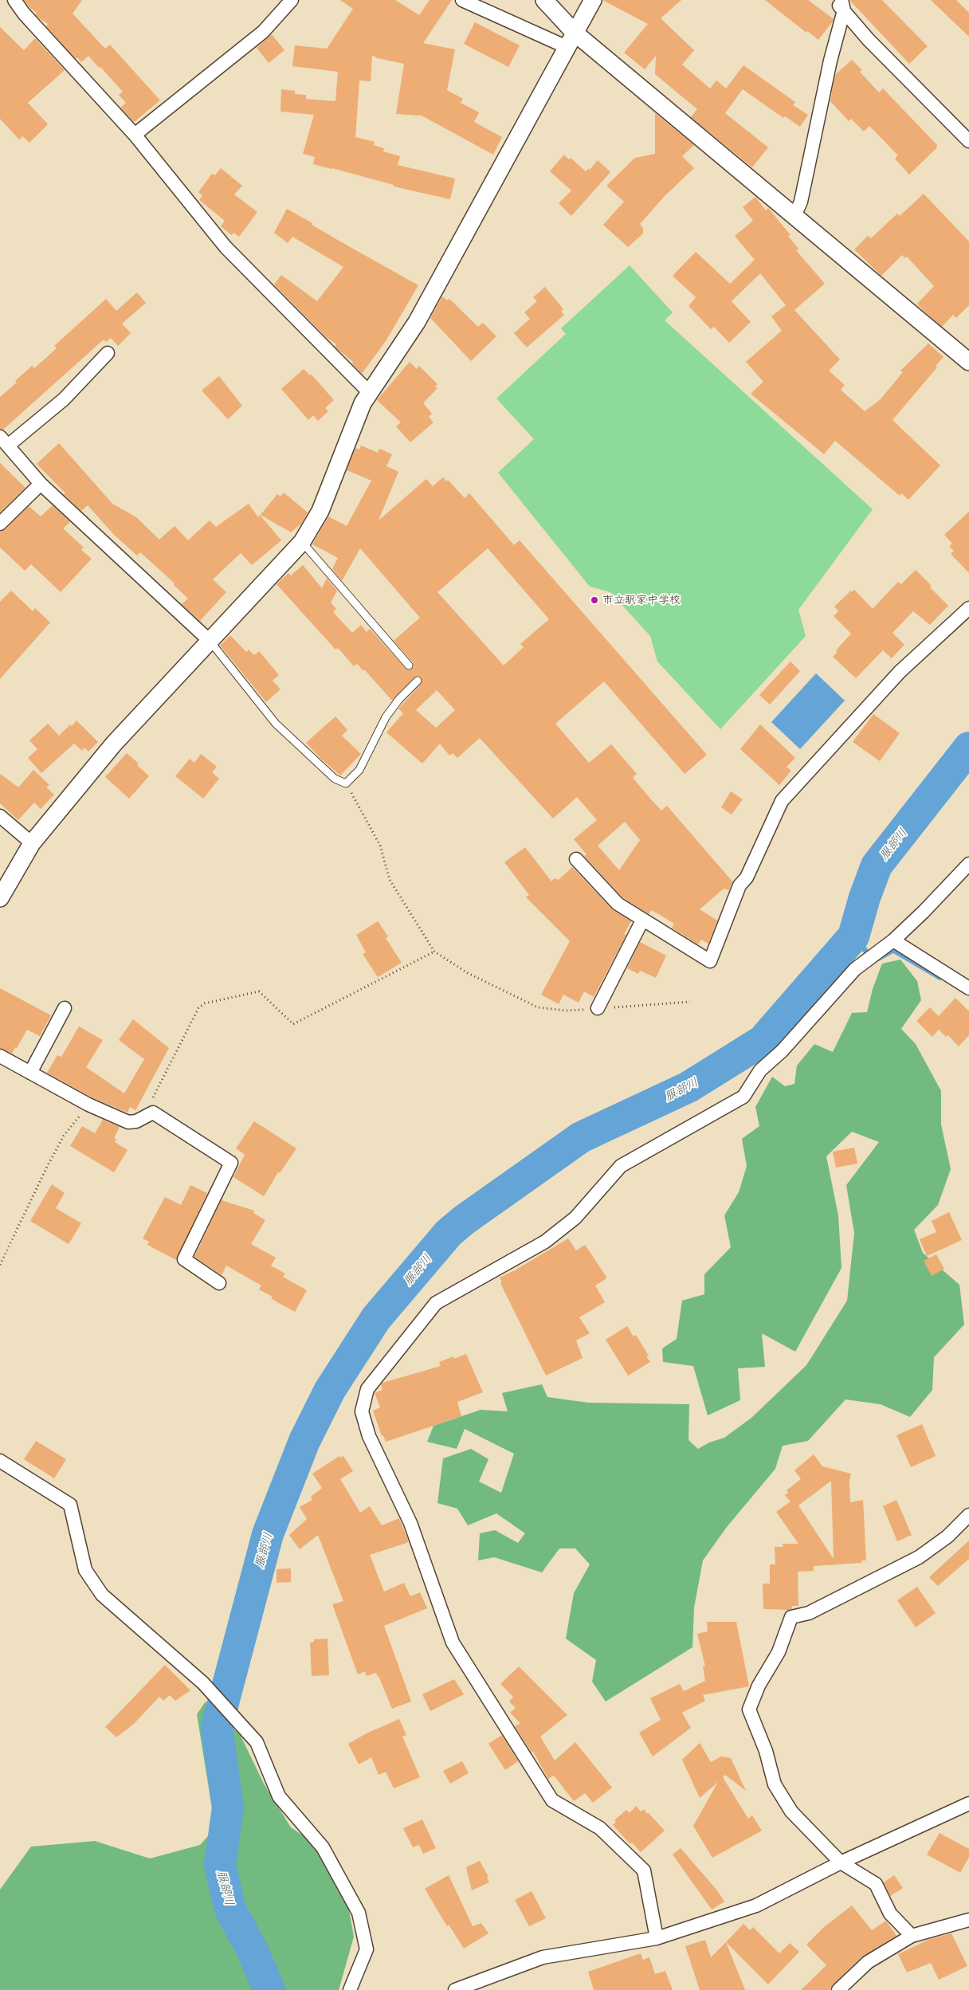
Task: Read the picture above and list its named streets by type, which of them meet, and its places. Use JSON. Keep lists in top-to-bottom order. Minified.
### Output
{"water":["服部川"],"places":["市立駅家中学校"]}
